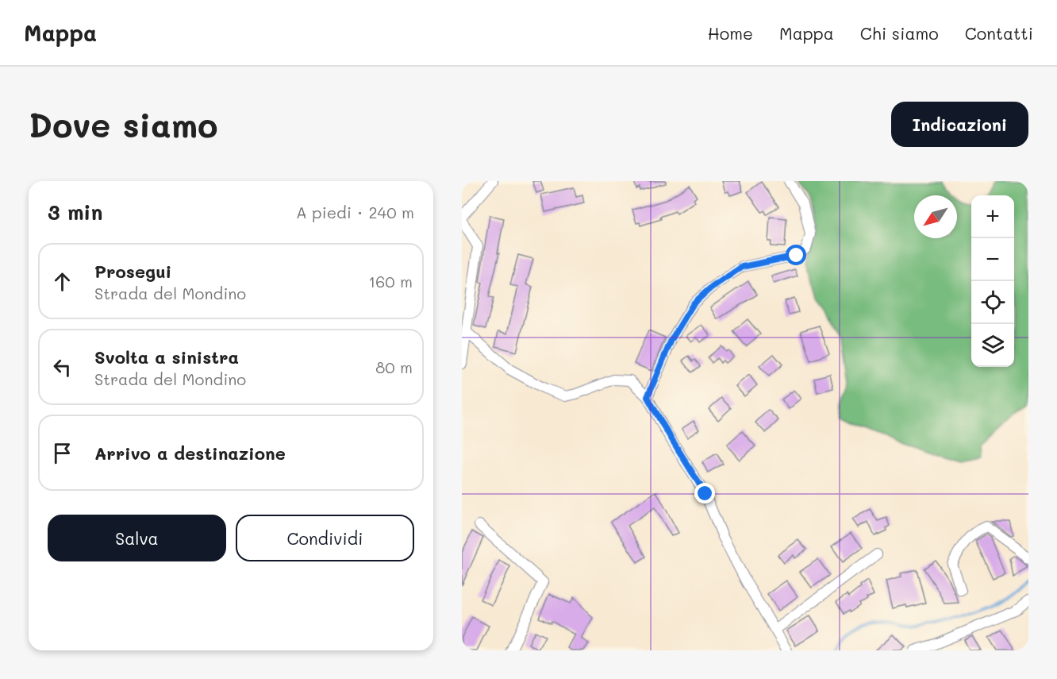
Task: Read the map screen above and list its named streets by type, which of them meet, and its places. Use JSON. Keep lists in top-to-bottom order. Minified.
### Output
{"north":"bottom left","page":{"header":"Mappa","nav":["Home","Mappa","Chi siamo","Contatti"],"buttons":["Indicazioni",["Salva","Condividi"]],"title":"Dove siamo","heading":["3 min","A piedi · 240 m"],"map_buttons":["+","−"],"list":[["Prosegui","Strada del Mondino","160 m"],["Svolta a sinistra","Strada del Mondino","80 m"],"Arrivo a destinazione"]}}
